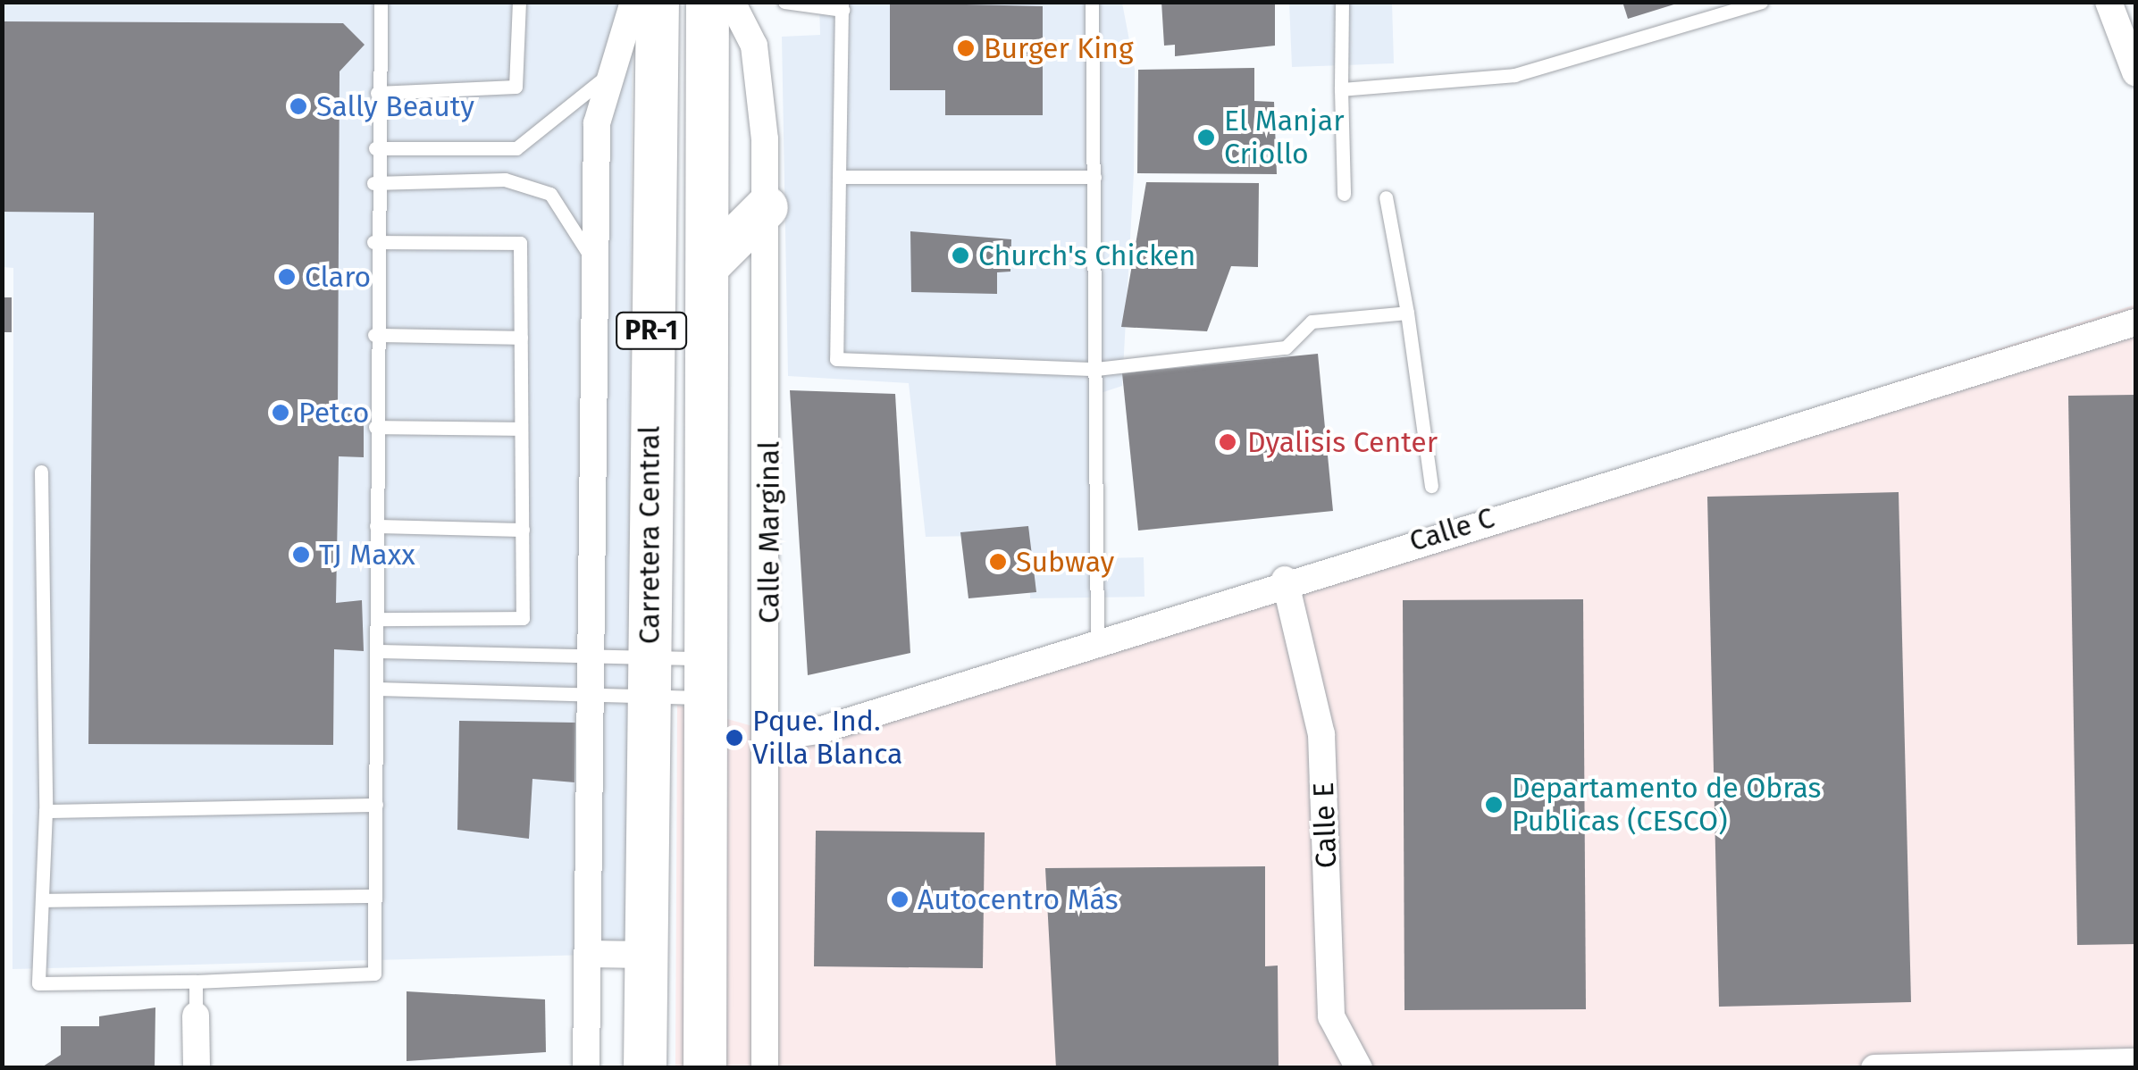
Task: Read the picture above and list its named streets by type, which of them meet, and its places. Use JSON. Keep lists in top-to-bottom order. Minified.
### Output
{"streets":{"main road":["PR-1","Carretera Central"],"street":["Calle C","Calle Marginal","Calle E"]},"crossings":[["Calle C","Calle Marginal"],["Calle C","Calle E"]],"places":["Burger King","Sally Beauty","El Manjar Criollo","Church's Chicken","Claro","Petco","Dyalisis Center","TJ Maxx","Subway","Pque. Ind. Villa Blanca","Departamento de Obras Publicas (CESCO)","Autocentro Más"]}
